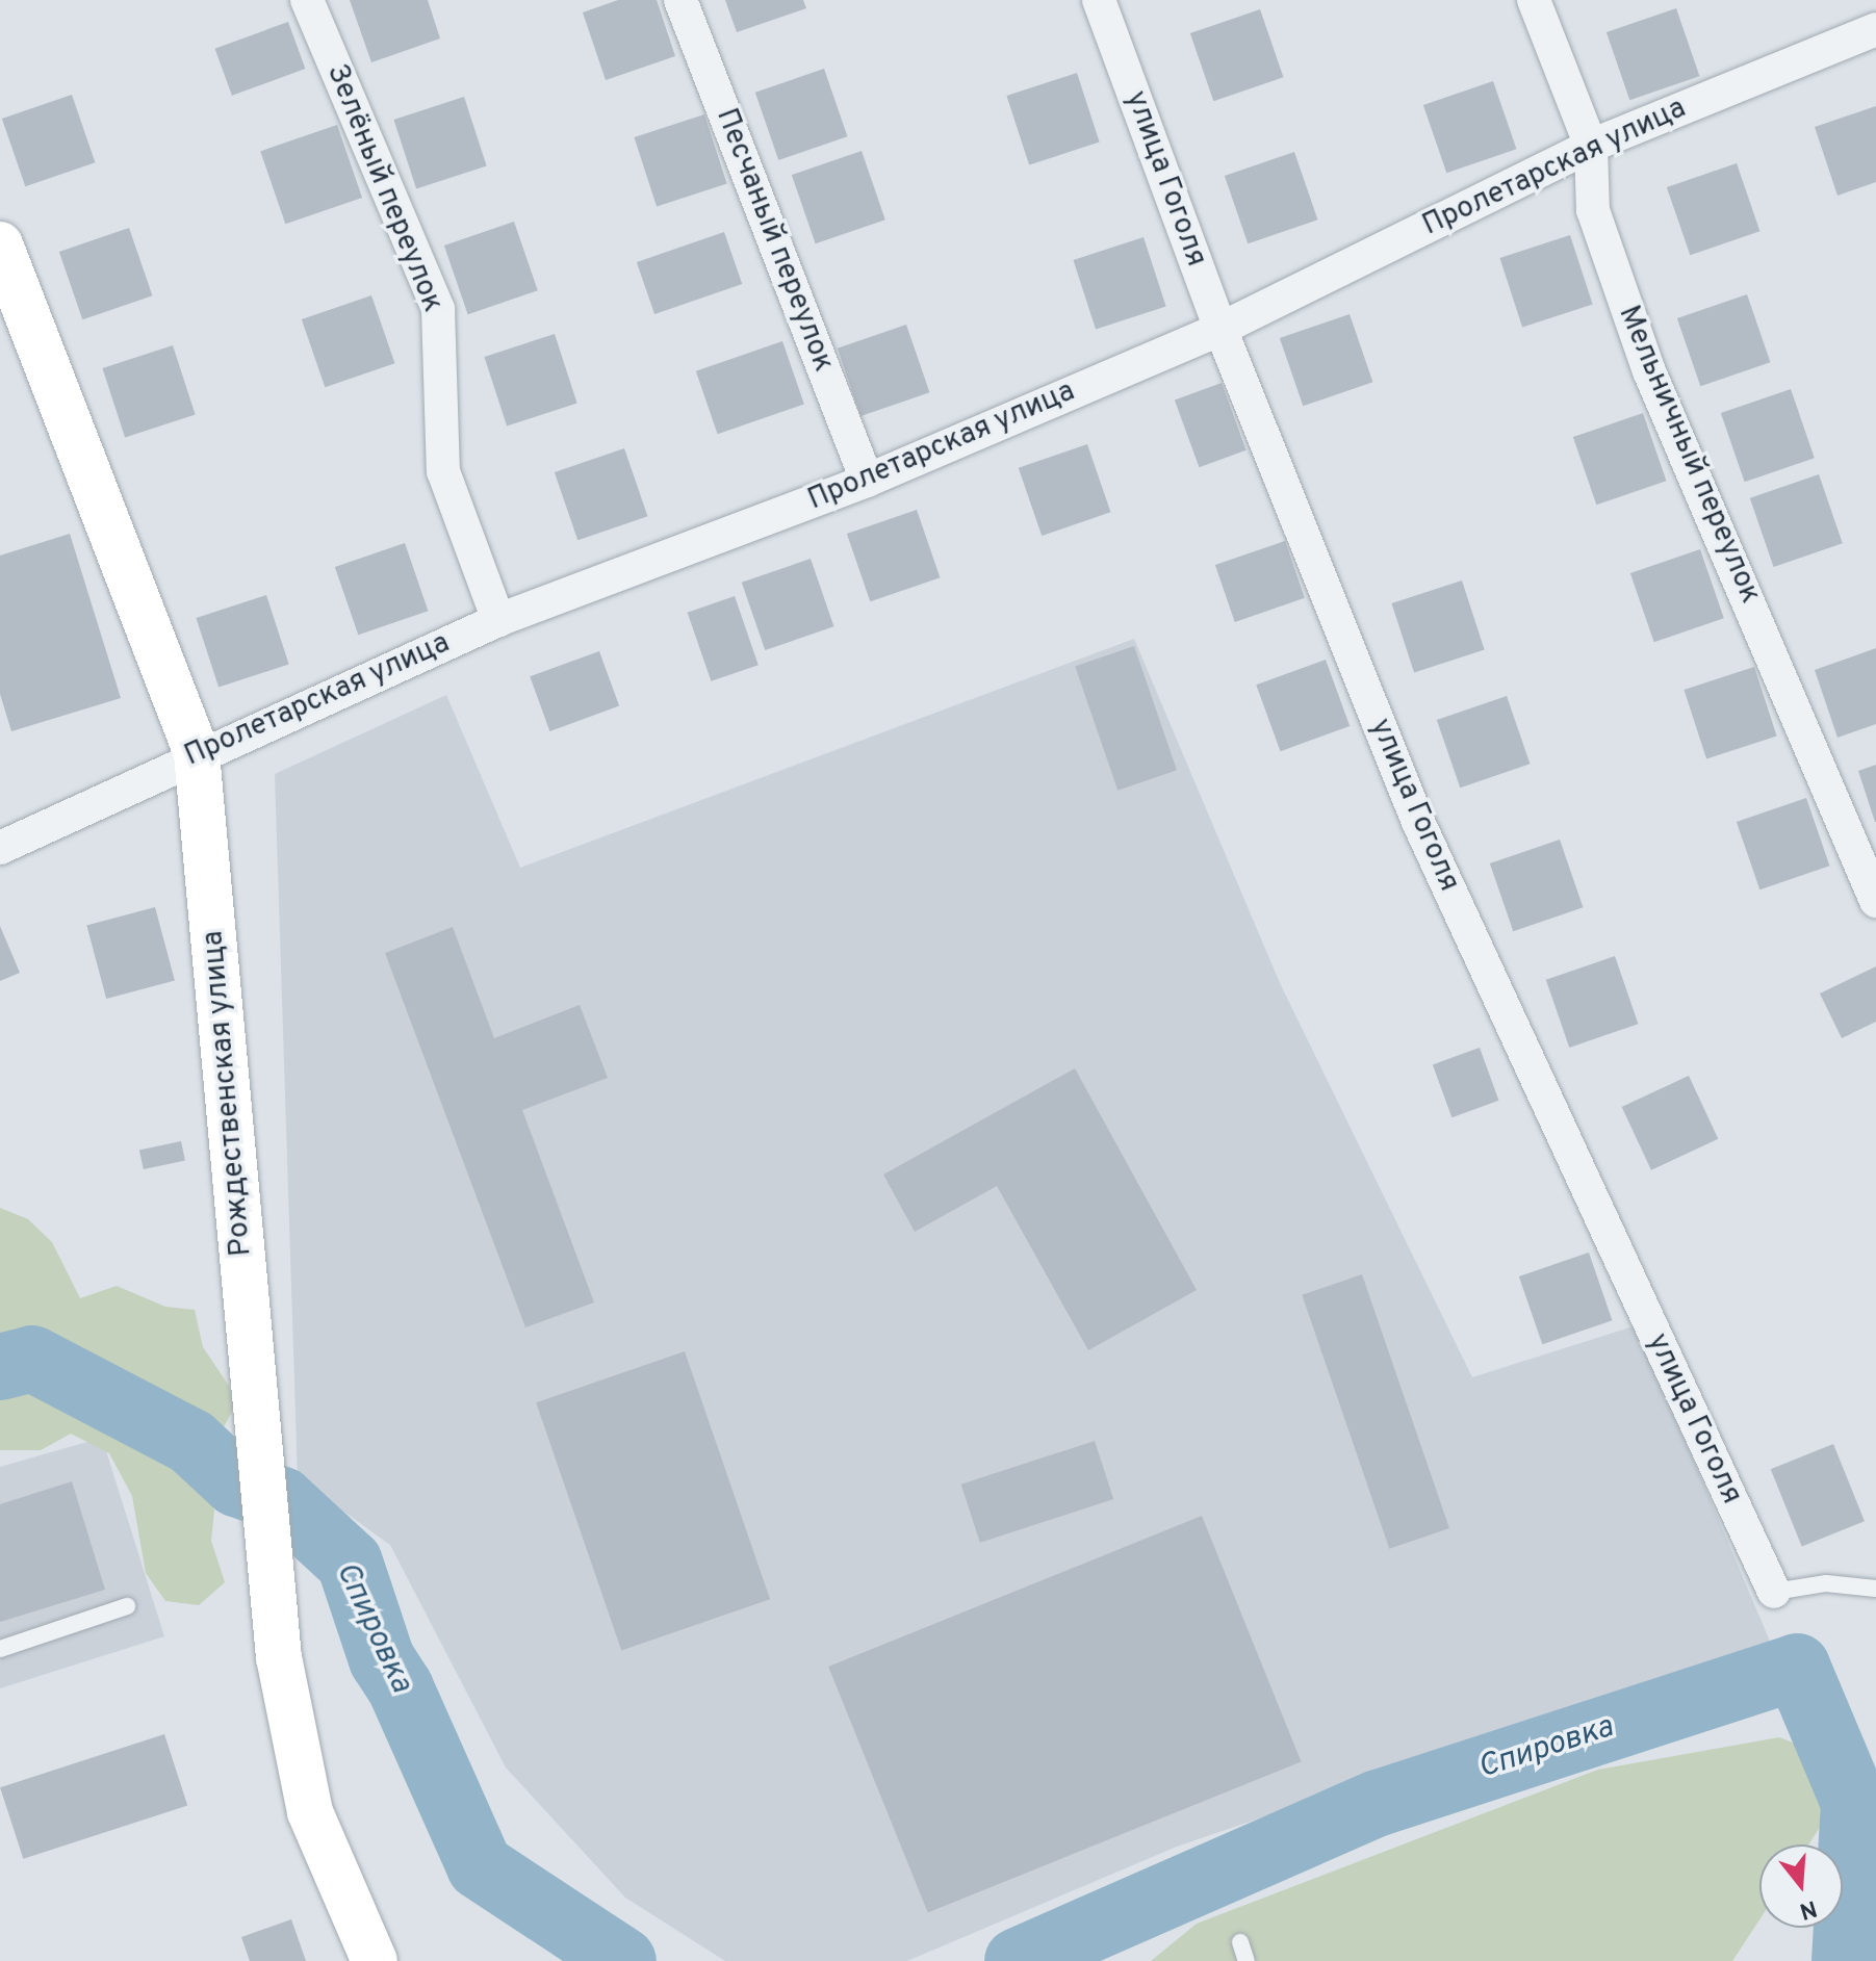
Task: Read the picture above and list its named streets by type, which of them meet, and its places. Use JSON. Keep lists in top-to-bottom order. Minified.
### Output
{"streets":{"main road":["Рождественская улица"],"street":["Пролетарская улица","улица Гоголя","Зелёный переулок","Песчаный переулок","Мельничный переулок"]},"crossings":[["Пролетарская улица","улица Гоголя"],["Пролетарская улица","Зелёный переулок"],["Пролетарская улица","Песчаный переулок"],["Пролетарская улица","Мельничный переулок"],["Пролетарская улица","Рождественская улица"]],"water":["Спировка"],"north":"bottom"}
